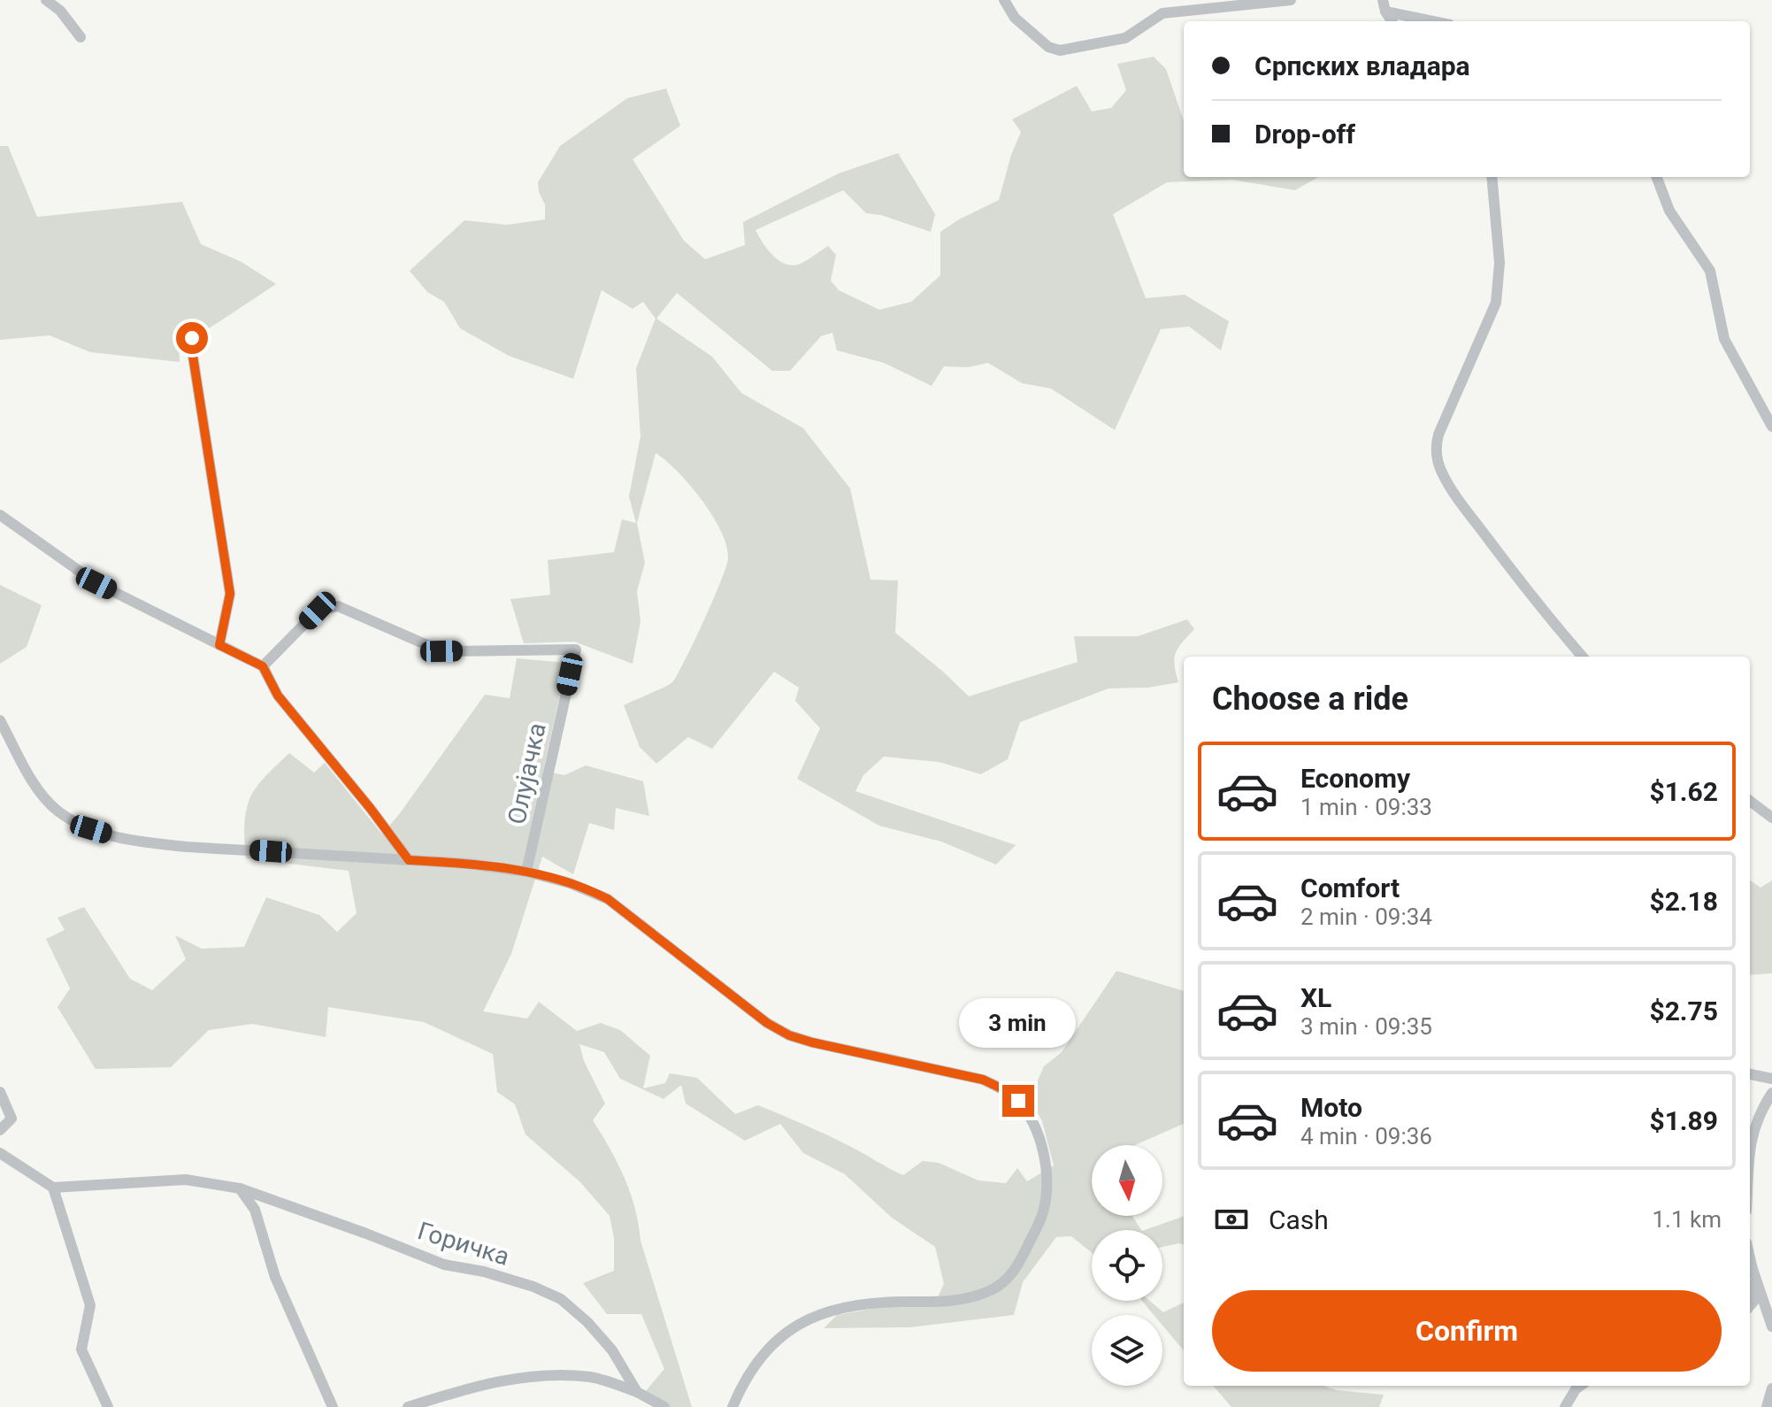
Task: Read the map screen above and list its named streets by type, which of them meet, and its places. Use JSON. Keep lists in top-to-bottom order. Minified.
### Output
{"streets":{"street":["Олујачка","Горичка"]},"north":"bottom","page":{"banner":["Српских владара","Drop-off"],"heading":"Choose a ride","list":[{"name":"Economy","note":"1 min · 09:33","value":"$1.62"},{"name":"Comfort","note":"2 min · 09:34","value":"$2.18"},{"name":"XL","note":"3 min · 09:35","value":"$2.75"},{"name":"Moto","note":"4 min · 09:36","value":"$1.89"}],"bubble":"3 min","pay":["Cash","1.1 km"],"buttons":"Confirm"}}
